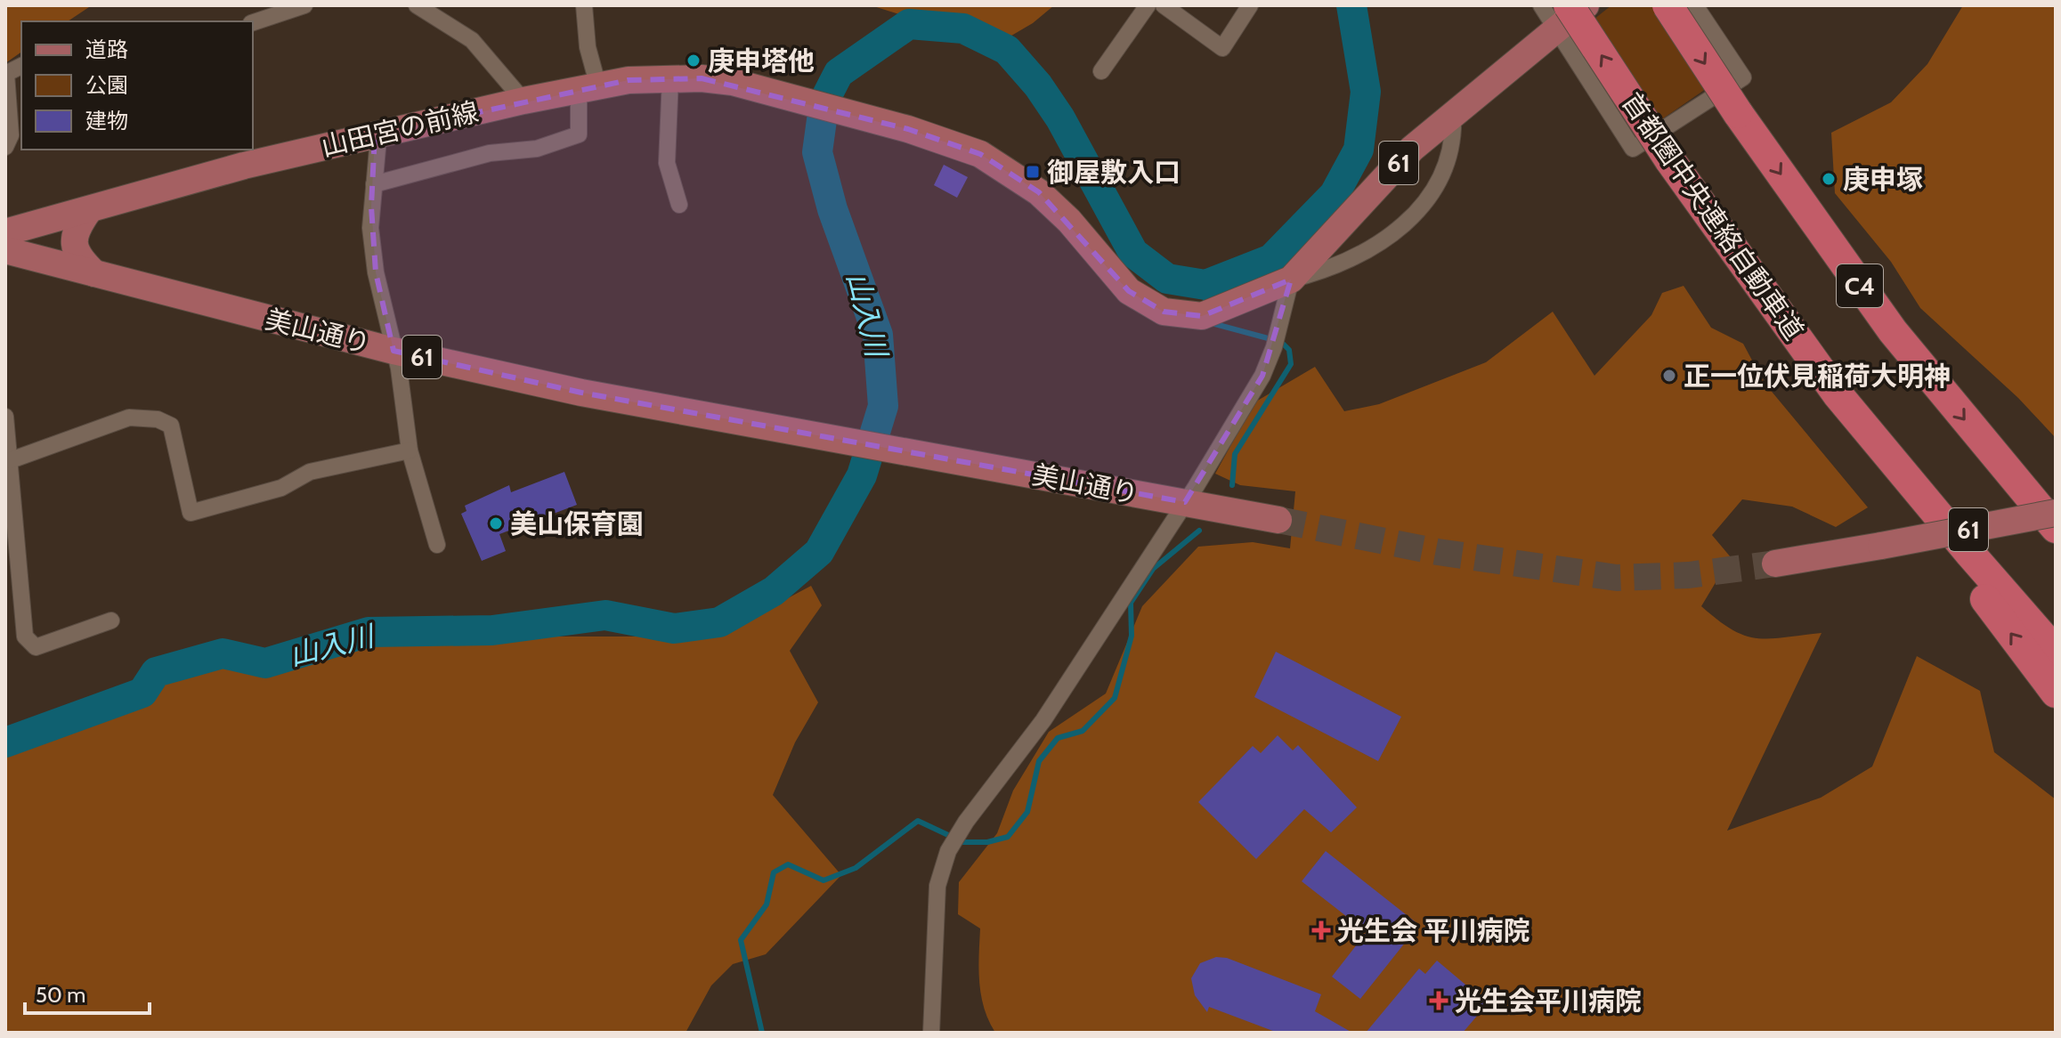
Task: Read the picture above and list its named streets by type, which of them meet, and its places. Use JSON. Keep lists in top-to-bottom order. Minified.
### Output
{"streets":{"highway":["首都圏中央連絡自動車道","C4"],"main road":["山田宮の前線","61","美山通り"]},"crossings":[["山田宮の前線","61"],["61","首都圏中央連絡自動車道"]],"water":["山入川"],"places":{"other":["庚申塔他","庚申塚","正一位伏見稲荷大明神","美山保育園"],"transit":["御屋敷入口"],"health":["光生会 平川病院","光生会平川病院"]},"legend":["道路","公園","建物"],"scale_bar":"50 m"}
